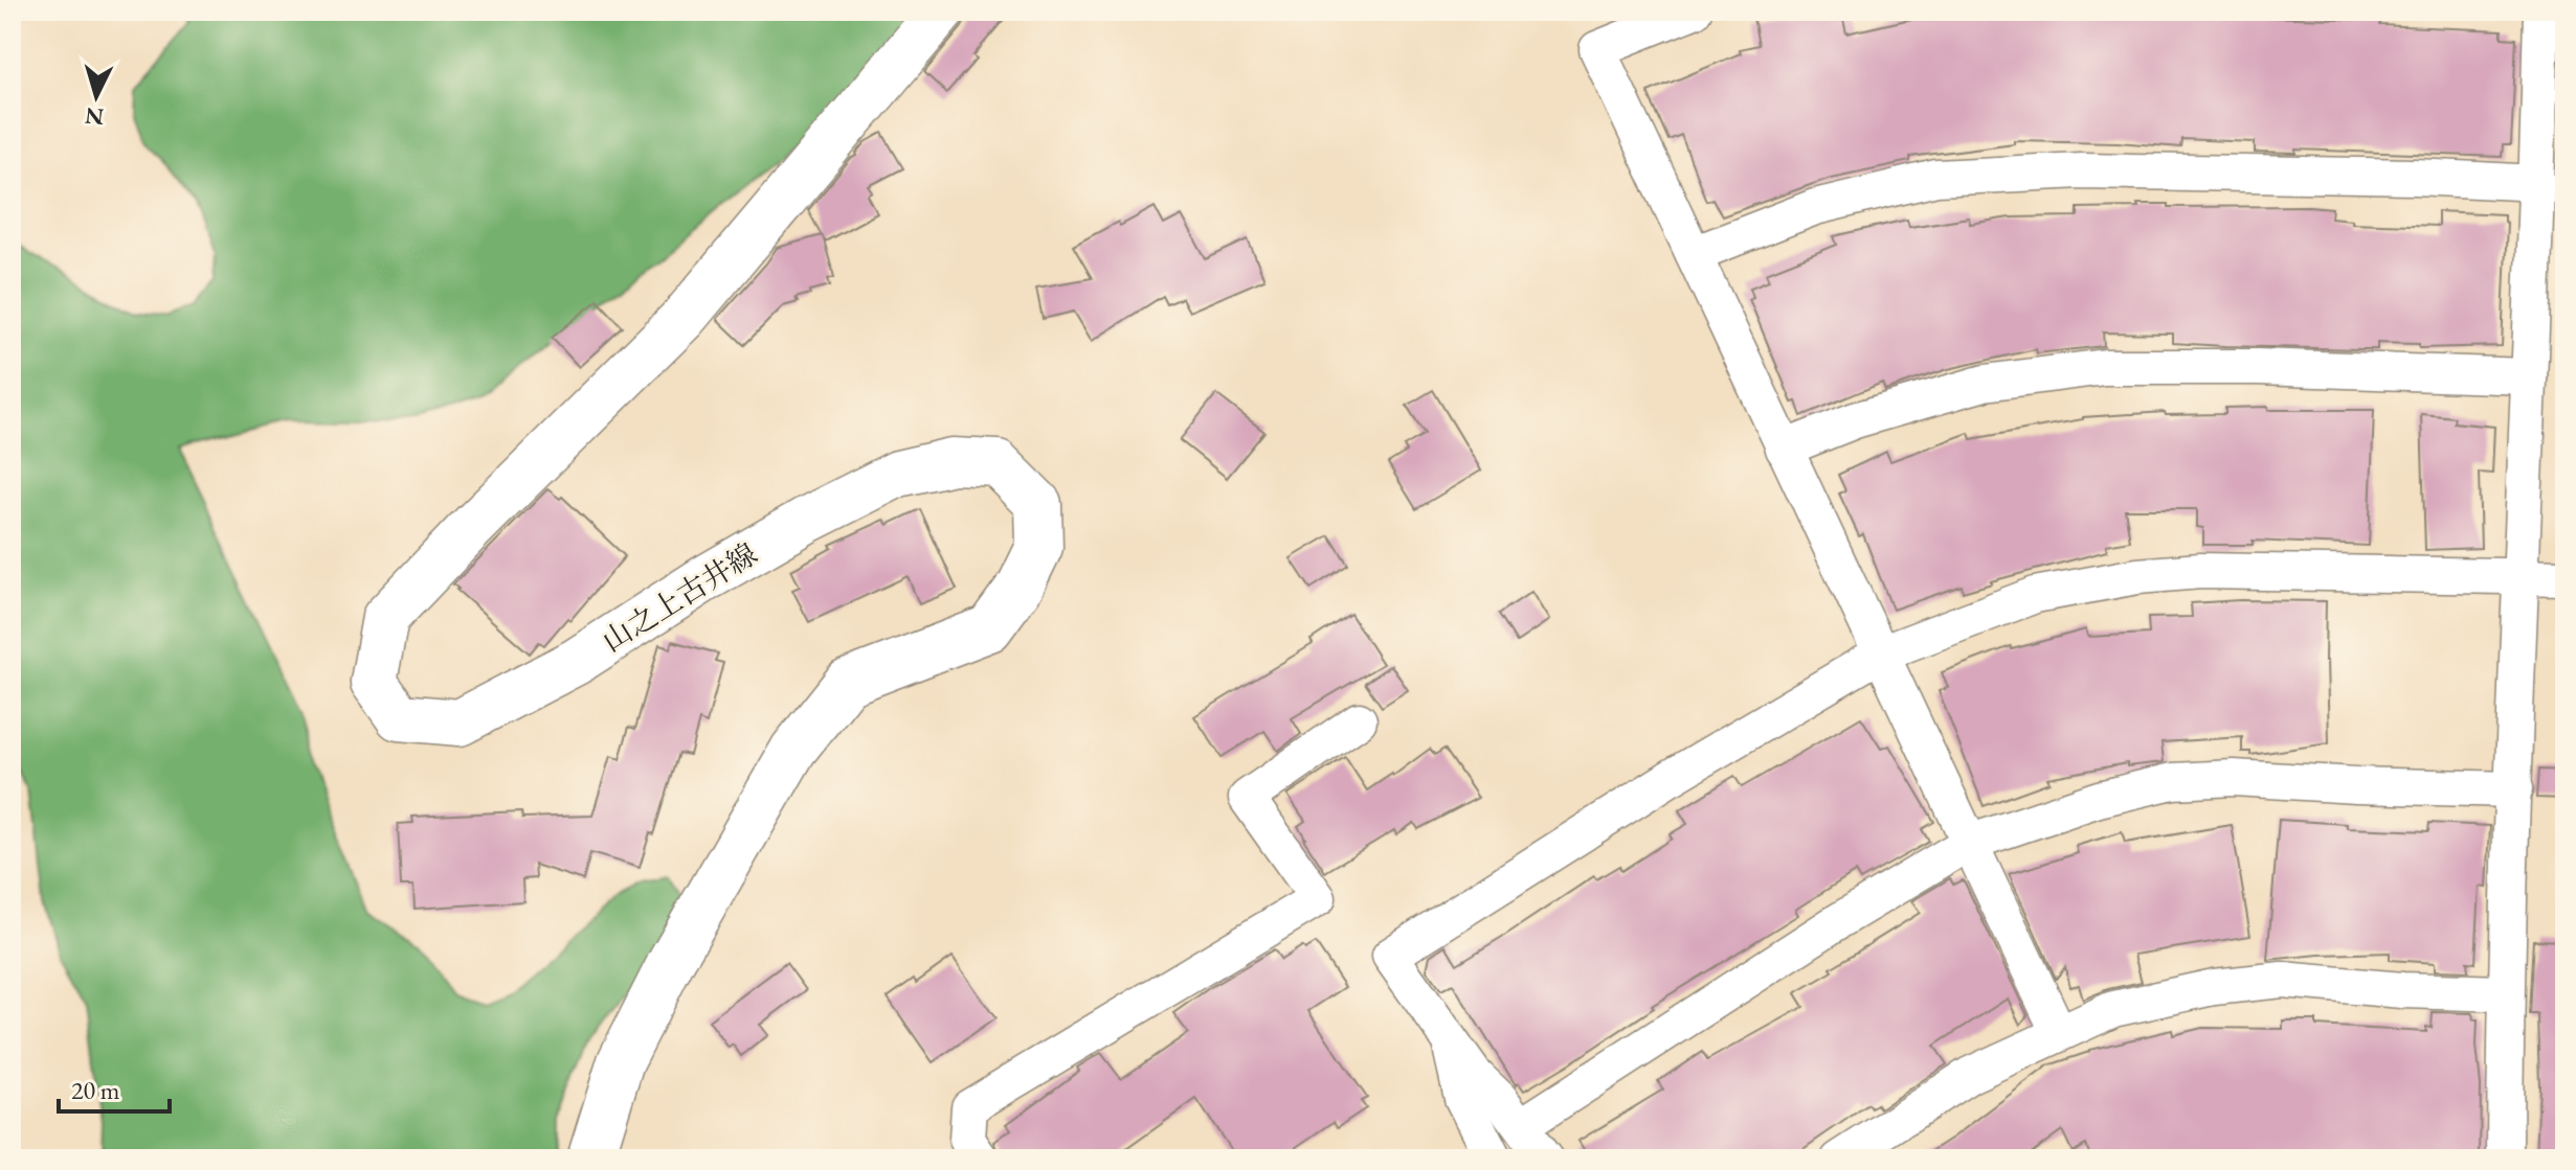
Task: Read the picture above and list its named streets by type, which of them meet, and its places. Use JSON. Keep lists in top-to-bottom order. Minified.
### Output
{"streets":{"main road":["山之上古井線"]},"scale_bar":"20 m","north":"bottom"}
